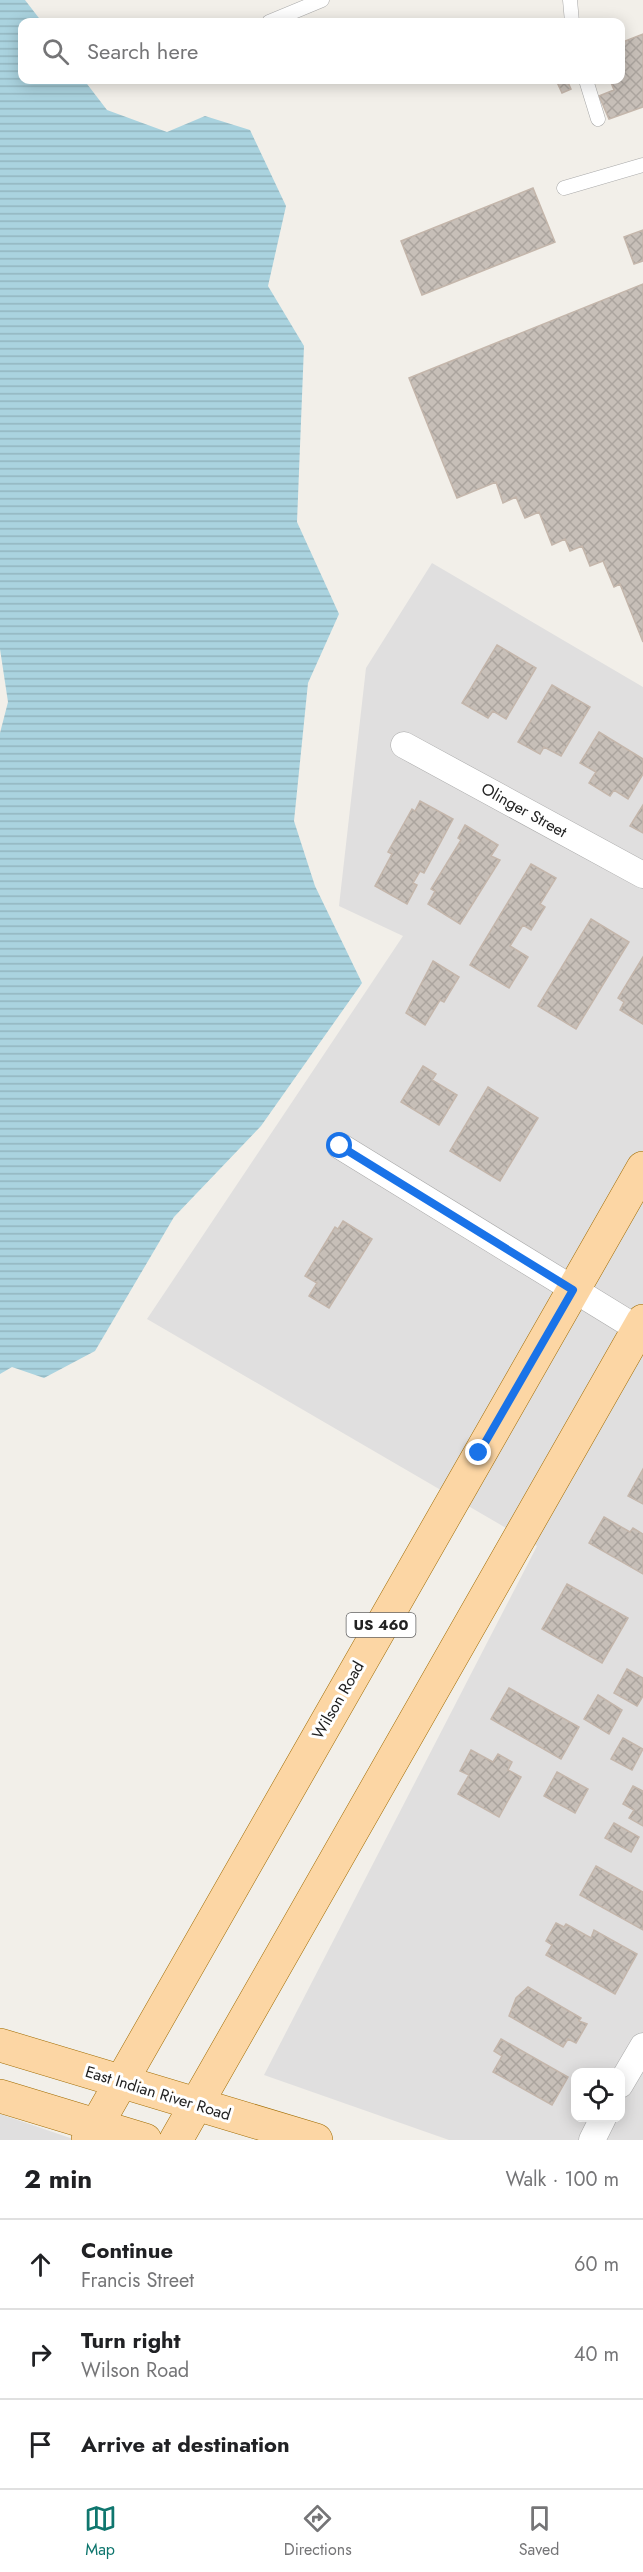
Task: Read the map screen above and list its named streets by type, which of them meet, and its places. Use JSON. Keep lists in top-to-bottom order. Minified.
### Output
{"streets":{"main road":["US 460","Wilson Road","East Indian River Road"],"street":["Olinger Street"]},"crossings":[["Wilson Road","East Indian River Road"]],"page":{"search":"Search here","heading":["2 min","Walk · 100 m"],"list":[["Continue","Francis Street","60 m"],["Turn right","Wilson Road","40 m"],"Arrive at destination"],"nav":["Map","Directions","Saved"]}}
